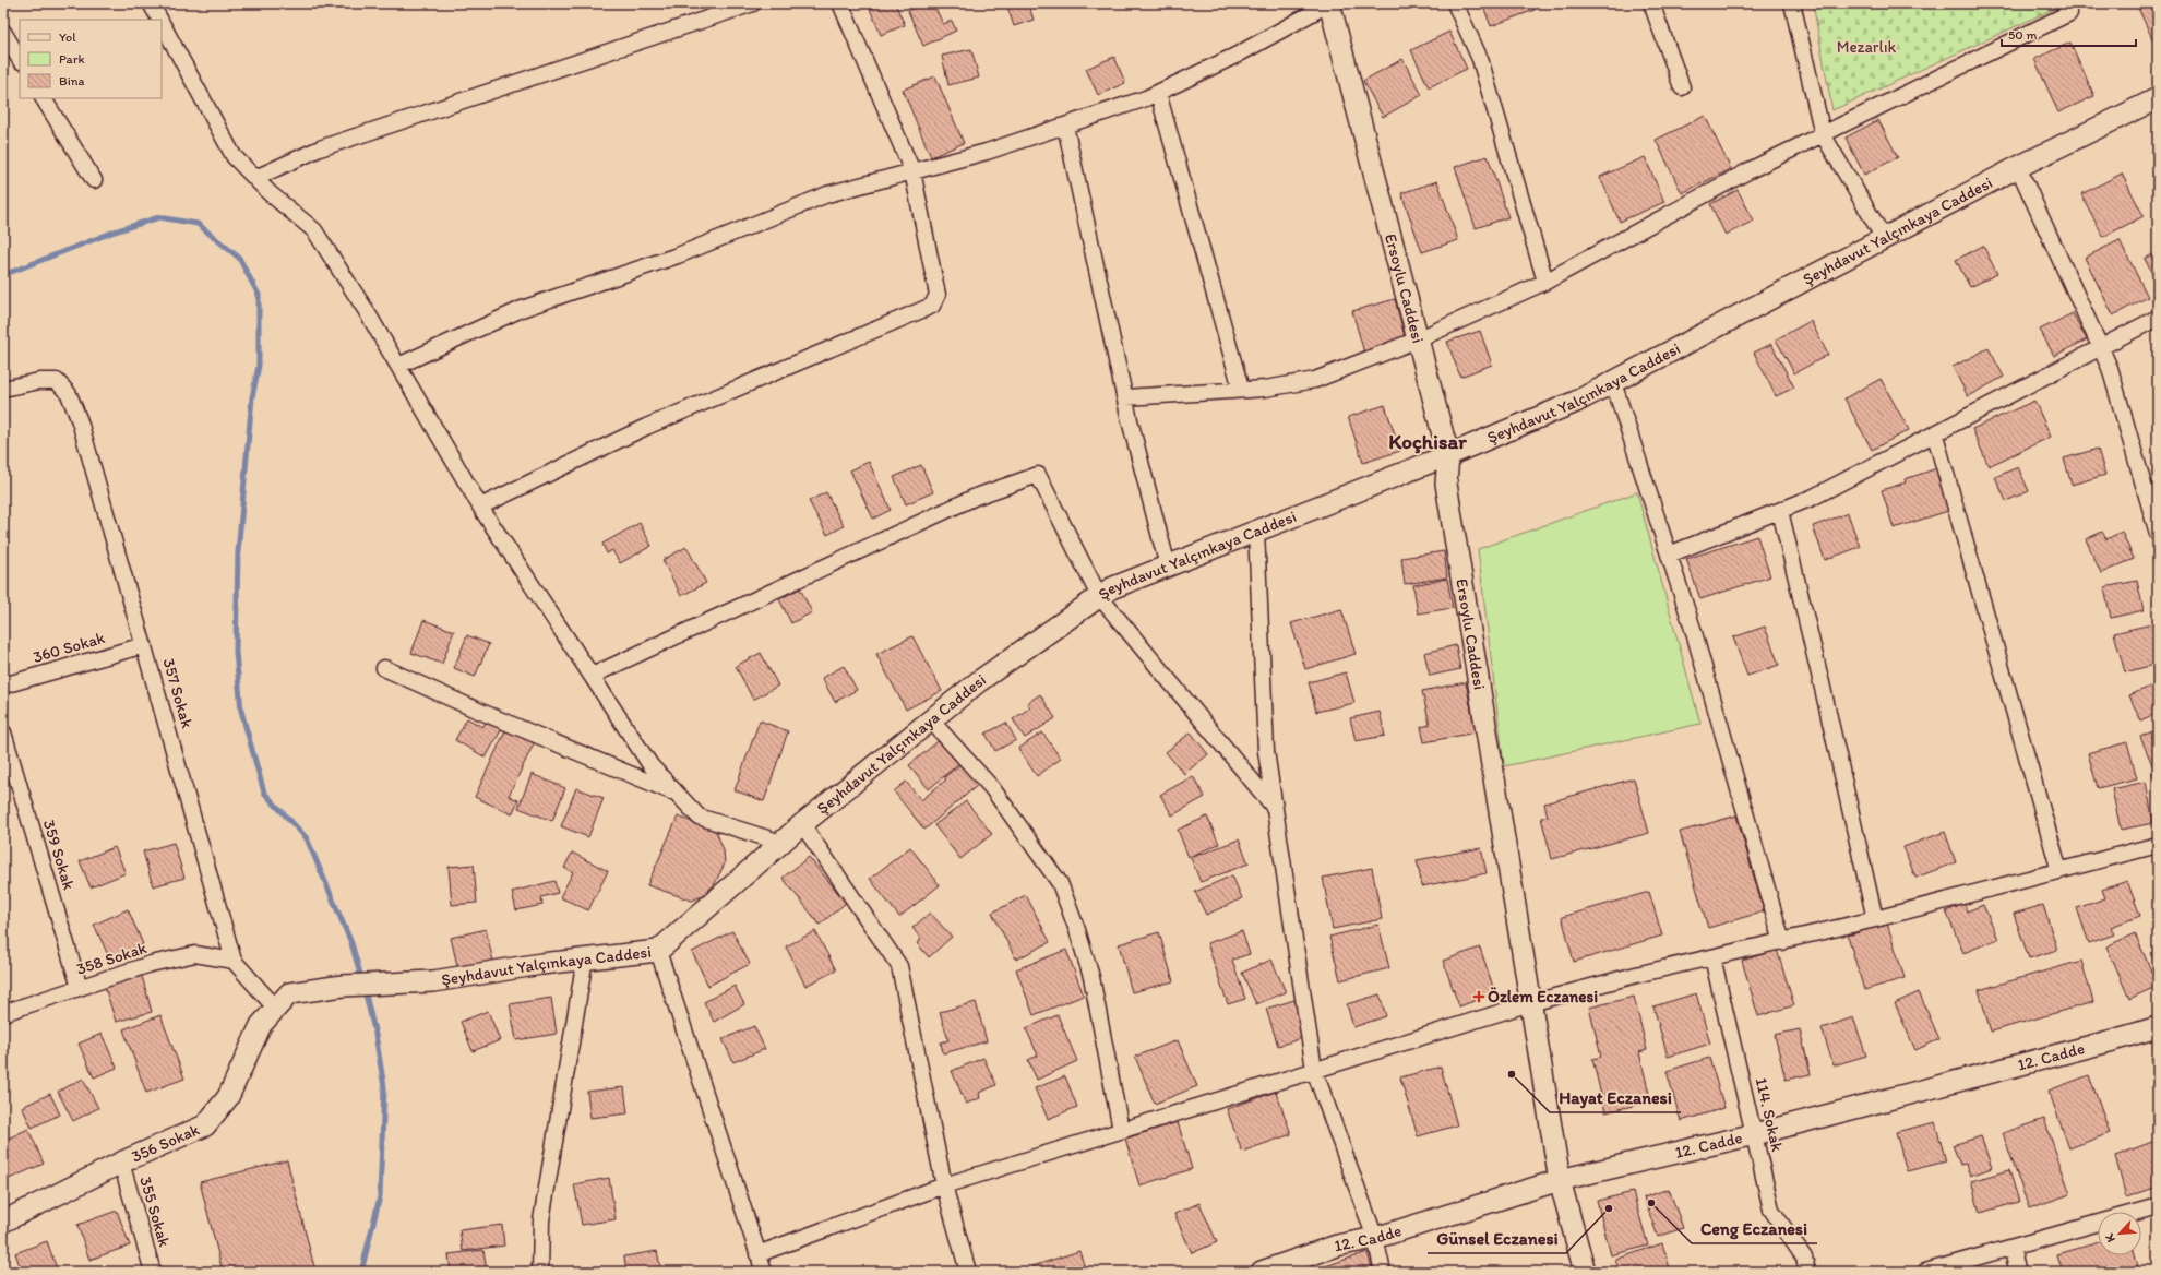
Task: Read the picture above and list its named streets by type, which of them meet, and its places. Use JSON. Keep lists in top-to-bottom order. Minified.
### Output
{"streets":{"street":["Şeyhdavut Yalçınkaya Caddesi","Ersoylu Caddesi","360 Sokak","357 Sokak","359 Sokak","358 Sokak","12. Cadde","114. Sokak","356 Sokak","355 Sokak"]},"crossings":[["Şeyhdavut Yalçınkaya Caddesi","Ersoylu Caddesi"],["Şeyhdavut Yalçınkaya Caddesi","357 Sokak"],["Şeyhdavut Yalçınkaya Caddesi","356 Sokak"],["Ersoylu Caddesi","12. Cadde"],["360 Sokak","357 Sokak"],["357 Sokak","358 Sokak"],["357 Sokak","356 Sokak"],["359 Sokak","358 Sokak"],["12. Cadde","114. Sokak"],["356 Sokak","355 Sokak"]],"districts":["Koçhisar"],"parks":["Mezarlık"],"places":{"health":["Özlem Eczanesi"],"other":["Hayat Eczanesi","Ceng Eczanesi","Günsel Eczanesi"]},"legend":["Yol","Park","Bina"],"scale_bar":"50 m","north":"bottom left"}
